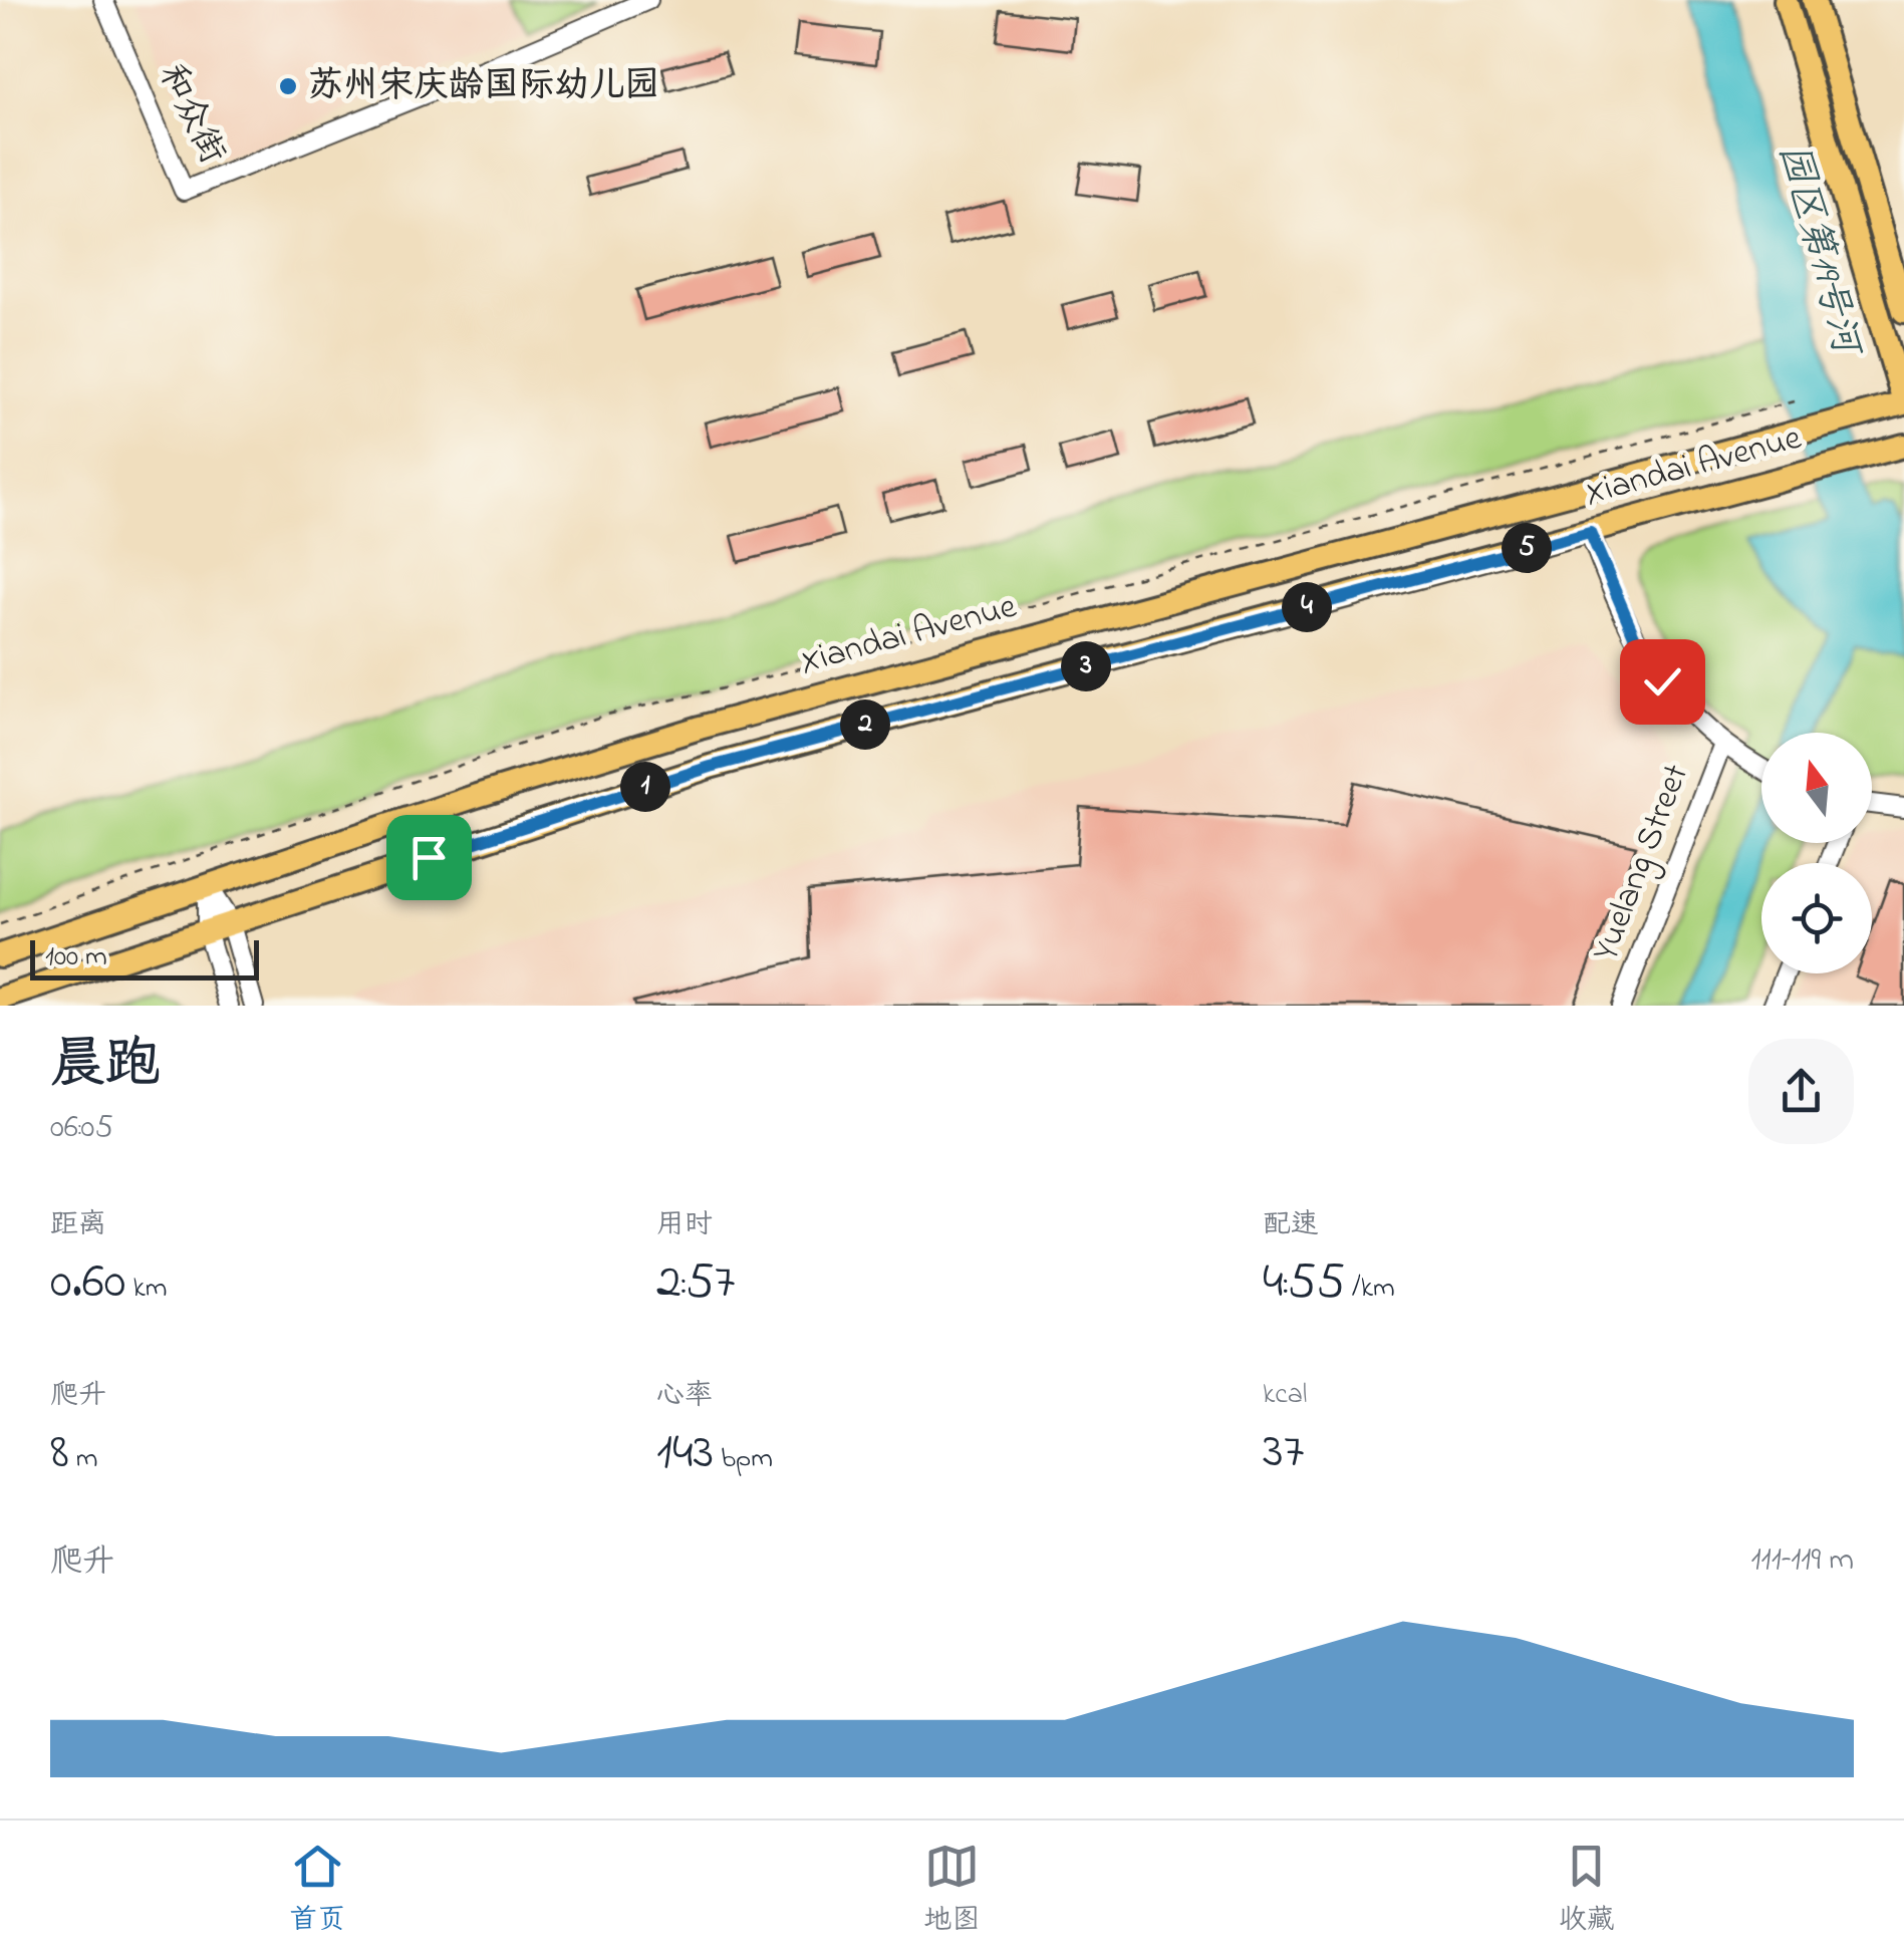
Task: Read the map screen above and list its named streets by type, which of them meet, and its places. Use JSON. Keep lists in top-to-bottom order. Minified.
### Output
{"streets":{"main road":["Xiandai Avenue"],"street":["和众街","Yuelang Street"]},"water":["园区第19号河"],"places":["苏州宋庆龄国际幼儿园"],"scale_bar":"100 m","north":"top","page":{"pins":["5","4","3","2","1"],"scale":"100 m","heading":["晨跑","06:05"],"stats":[["距离","0.60 km"],["用时","2:57"],["配速","4:55 /km"],["爬升","8 m"],["心率","143 bpm"],["kcal","37"]],"chart":["爬升","111–119 m"],"tabs":["首页","地图","收藏"]}}
